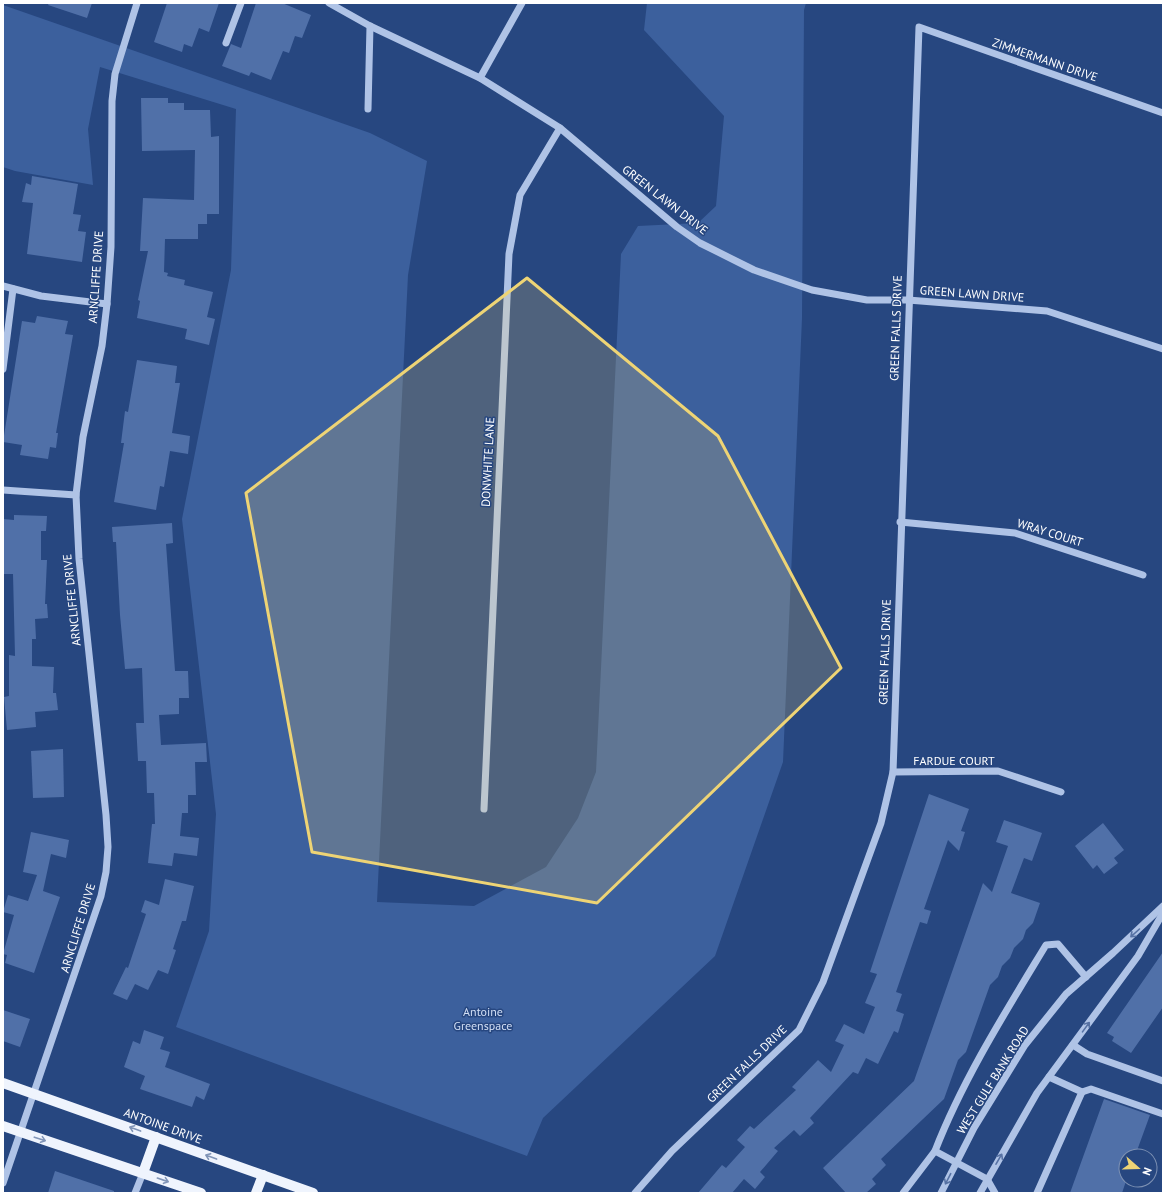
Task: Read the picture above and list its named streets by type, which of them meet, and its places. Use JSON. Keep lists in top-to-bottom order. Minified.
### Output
{"streets":{"main road":["ANTOINE DRIVE"],"street":["ZIMMERMANN DRIVE","GREEN LAWN DRIVE","ARNCLIFFE DRIVE","GREEN FALLS DRIVE","DONWHITE LANE","WRAY COURT","FARDUE COURT","WEST GULF BANK ROAD"]},"crossings":[["ZIMMERMANN DRIVE","GREEN FALLS DRIVE"],["GREEN LAWN DRIVE","GREEN FALLS DRIVE"],["GREEN LAWN DRIVE","DONWHITE LANE"],["ARNCLIFFE DRIVE","ANTOINE DRIVE"],["GREEN FALLS DRIVE","WRAY COURT"],["GREEN FALLS DRIVE","FARDUE COURT"]],"parks":["Antoine Greenspace"],"north":"right"}
